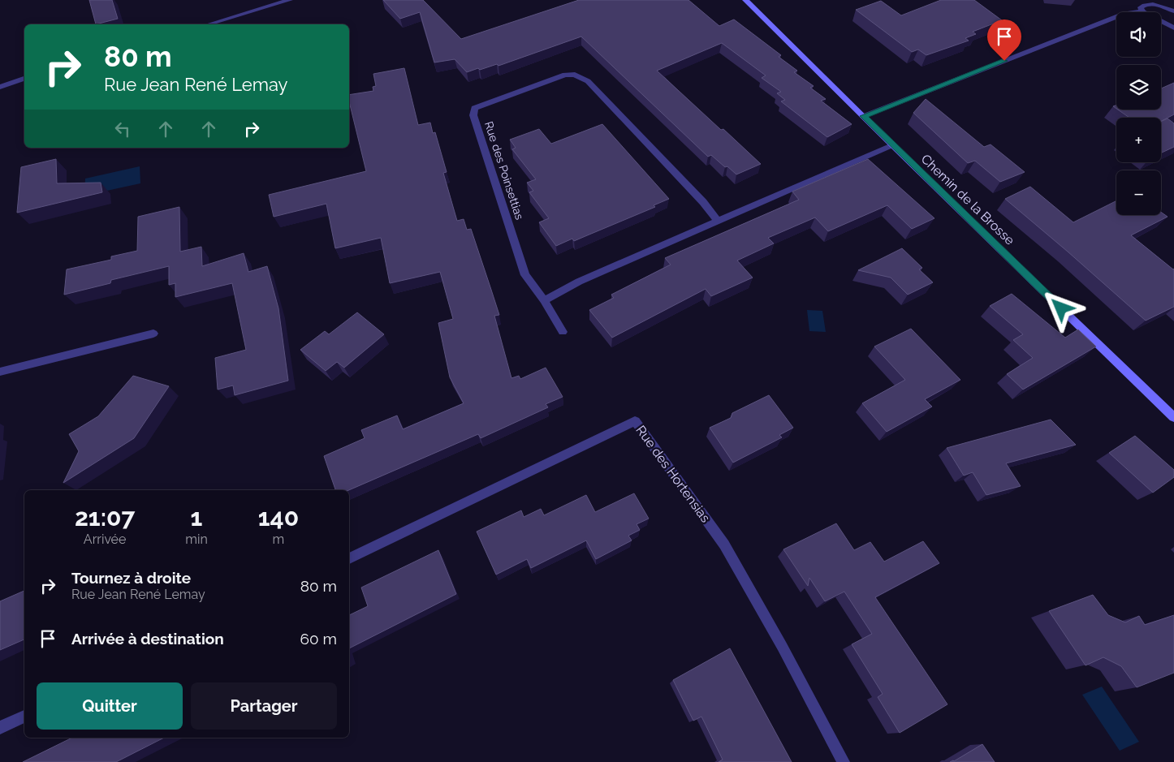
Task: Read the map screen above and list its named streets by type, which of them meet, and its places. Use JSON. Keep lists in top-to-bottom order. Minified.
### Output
{"streets":{"street":["Rue des Poinsettias","Chemin de la Brosse","Rue des Hortensias"]},"page":{"map_buttons":["+","−"],"turn":["80 m","Rue Jean René Lemay"],"eta":["21:07","Arrivée","1","min","140","m"],"list":[{"name":"Tournez à droite","note":"Rue Jean René Lemay","value":"80 m"},{"name":"Arrivée à destination","value":"60 m"}],"buttons":["Quitter","Partager"]}}
